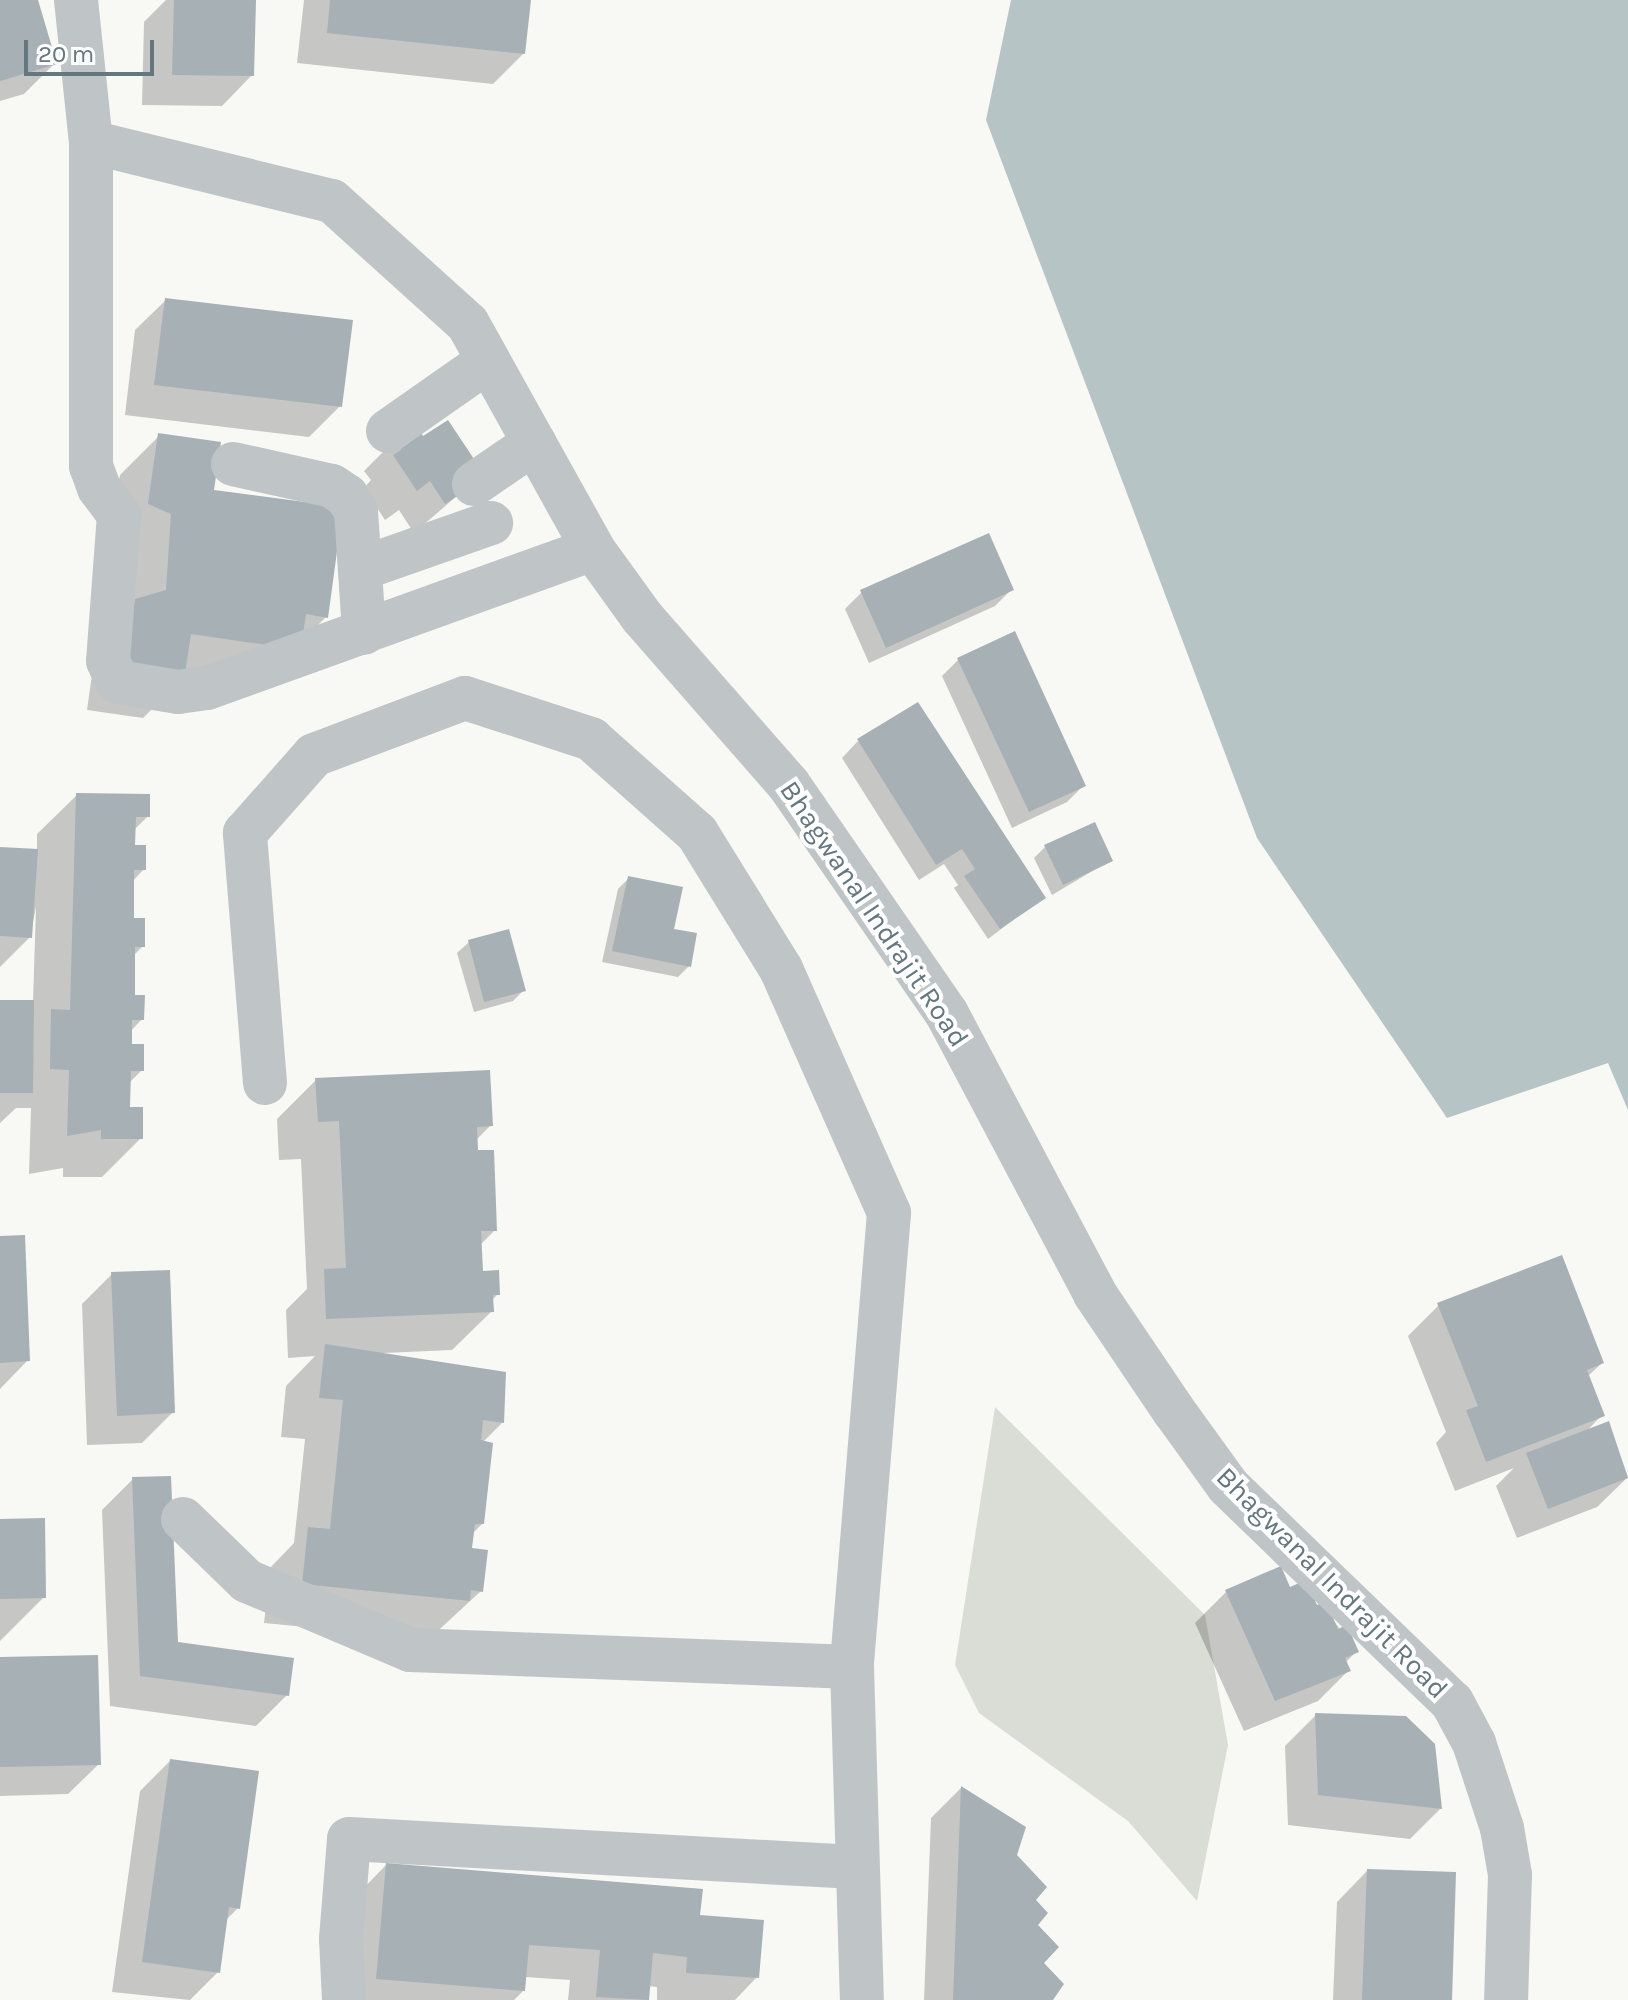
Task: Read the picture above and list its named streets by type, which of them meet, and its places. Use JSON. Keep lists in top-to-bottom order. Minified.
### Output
{"streets":{"street":["Bhagwanal Indrajit Road"]},"scale_bar":"20 m"}
